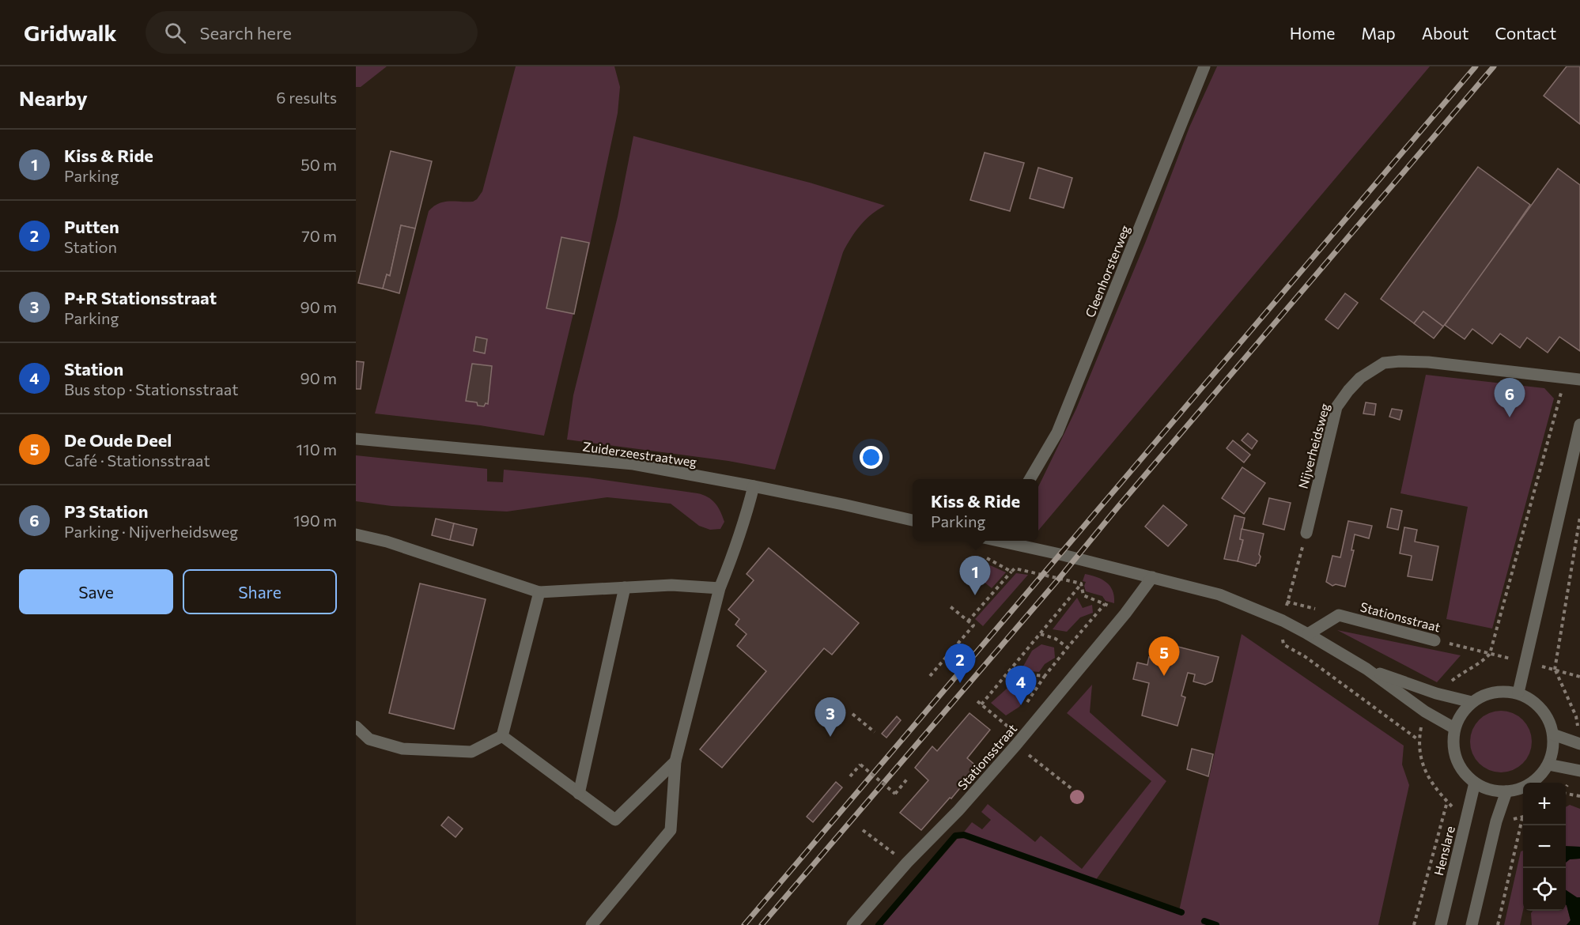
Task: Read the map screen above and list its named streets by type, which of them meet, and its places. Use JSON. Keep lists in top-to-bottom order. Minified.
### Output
{"streets":{"street":["Cleenhorsterweg","Nijverheidsweg","Zuiderzeestraatweg","Stationsstraat","Henslare"]},"crossings":[["Nijverheidsweg","Stationsstraat"]],"page":{"header":"Gridwalk","search":"Search here","nav":["Home","Map","About","Contact"],"heading":["Nearby","6 results"],"list":[{"mark":"1","name":"Kiss & Ride","note":"Parking","value":"50 m"},{"mark":"2","name":"Putten","note":"Station","value":"70 m"},{"mark":"3","name":"P+R Stationsstraat","note":"Parking","value":"90 m"},{"mark":"4","name":"Station","note":"Bus stop · Stationsstraat","value":"90 m"},{"mark":"5","name":"De Oude Deel","note":"Café · Stationsstraat","value":"110 m"},{"mark":"6","name":"P3 Station","note":"Parking · Nijverheidsweg","value":"190 m"}],"pins":["6","1","5","2","4","3"],"popup":["Kiss & Ride","Parking"],"buttons":["Save","Share"],"map_buttons":["+","−"]}}
